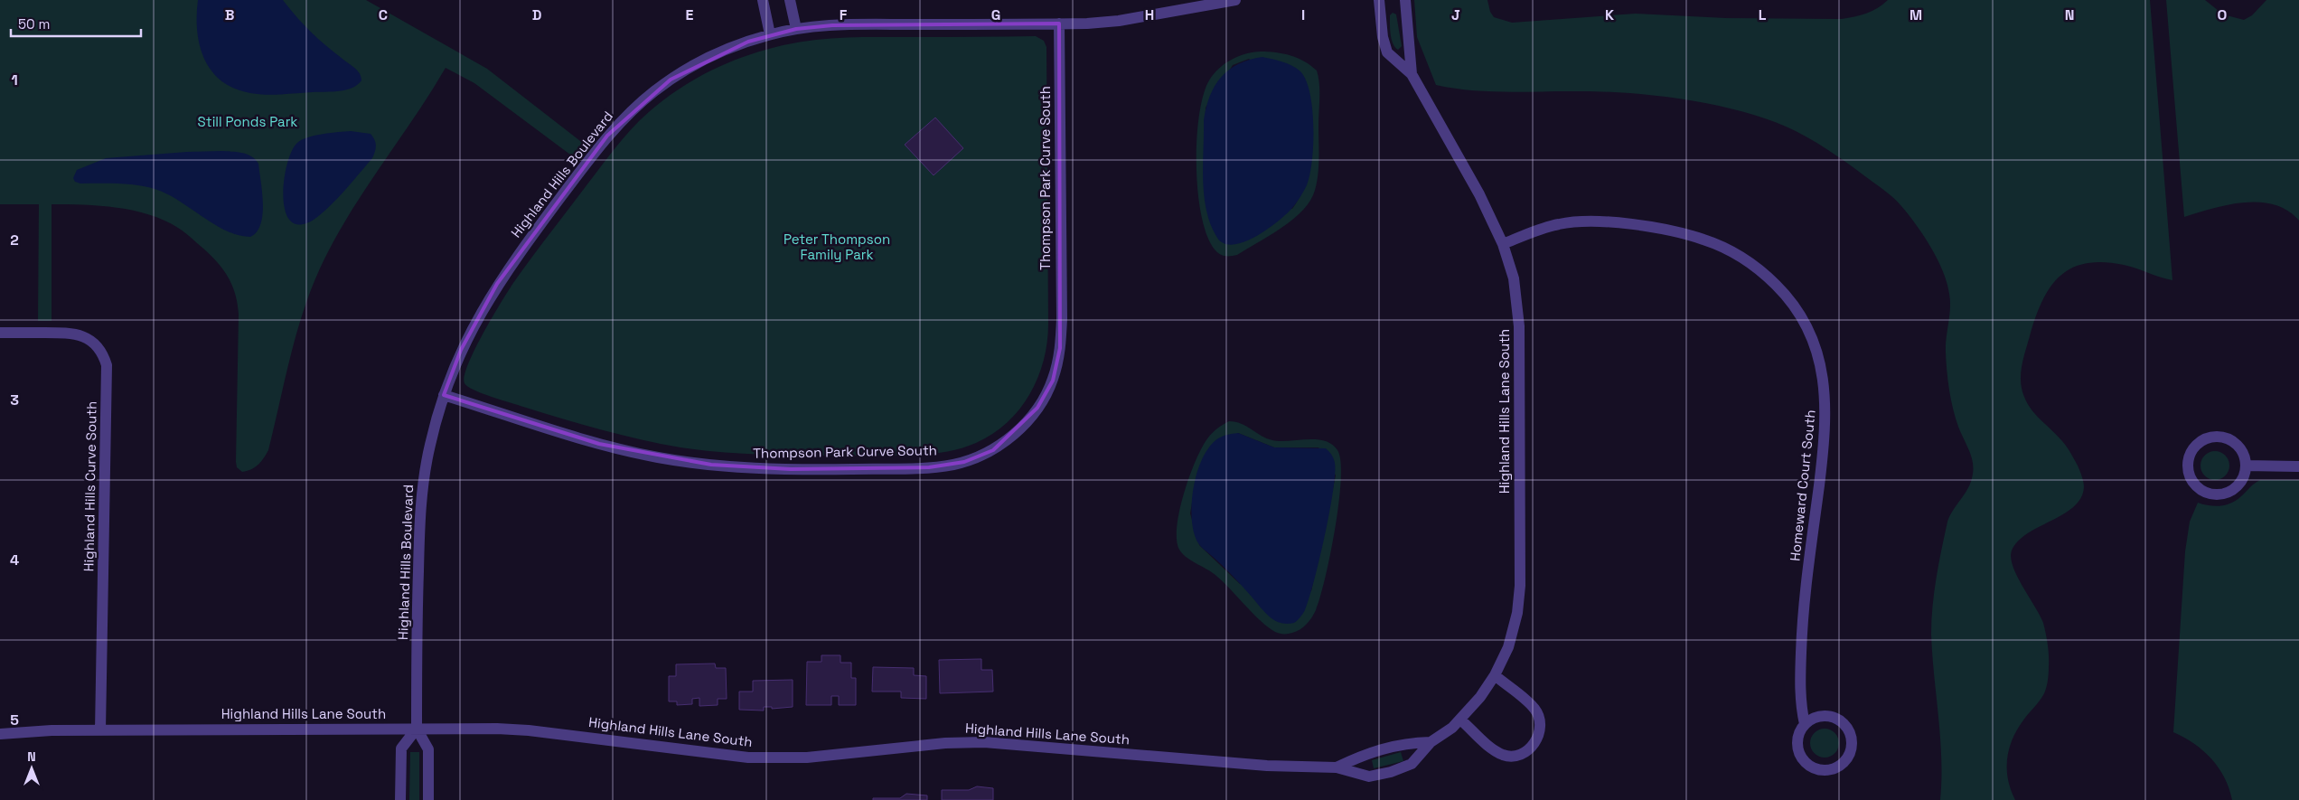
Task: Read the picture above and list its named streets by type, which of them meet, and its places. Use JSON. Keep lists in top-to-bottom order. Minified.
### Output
{"streets":{"street":["Highland Hills Boulevard","Thompson Park Curve South","Highland Hills Lane South","Homeward Court South","Highland Hills Curve South"]},"crossings":[["Highland Hills Boulevard","Thompson Park Curve South"],["Highland Hills Boulevard","Highland Hills Lane South"],["Highland Hills Lane South","Homeward Court South"],["Highland Hills Lane South","Highland Hills Curve South"]],"parks":["Still Ponds Park","Peter Thompson Family Park"],"scale_bar":"50 m","north":"top","grid":{"columns":["B","C","D","E","F","G","H","I","J","K","L","M","N","O"],"rows":["1","2","3","4","5"]}}
